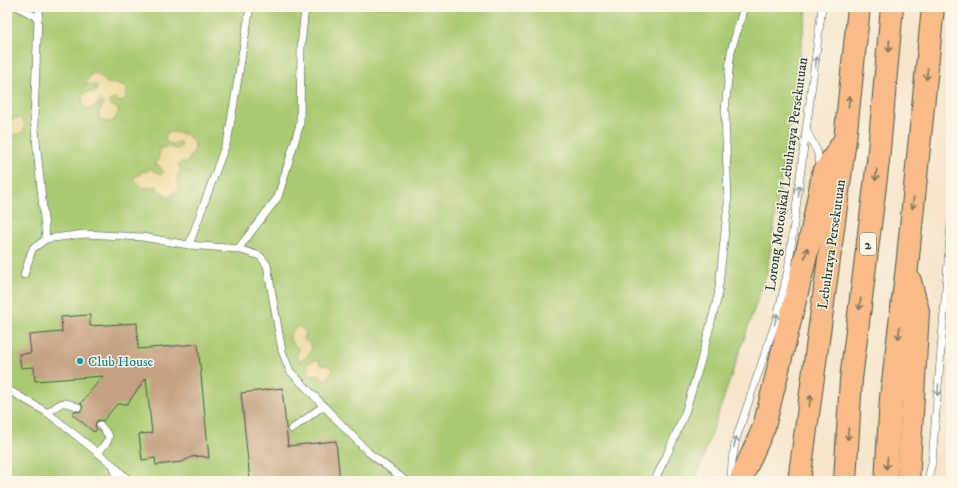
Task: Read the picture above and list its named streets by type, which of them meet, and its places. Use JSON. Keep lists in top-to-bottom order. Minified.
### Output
{"streets":{"highway":["Lebuhraya Persekutuan","2"],"lane":["Lorong Motosikal Lebuhraya Persekutuan"]},"places":["Club House"]}
